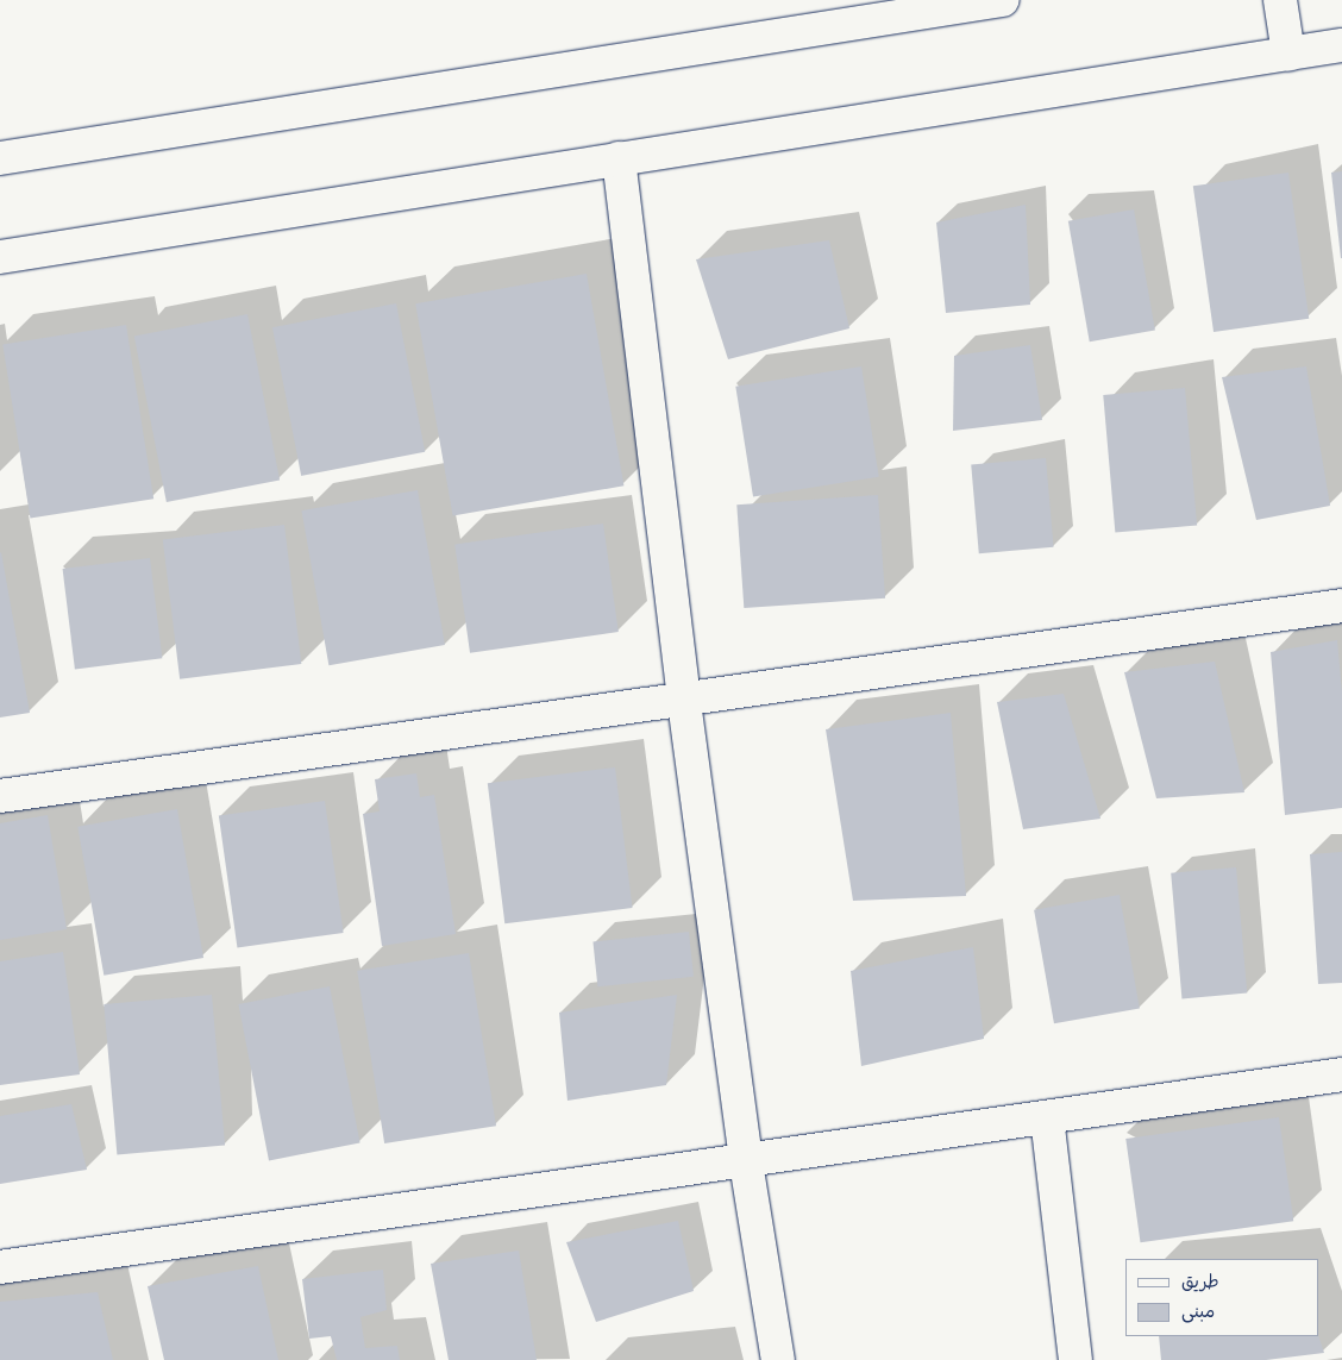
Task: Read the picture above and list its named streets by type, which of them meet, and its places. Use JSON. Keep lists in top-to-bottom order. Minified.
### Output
{"legend":["طريق","مبنى"]}
